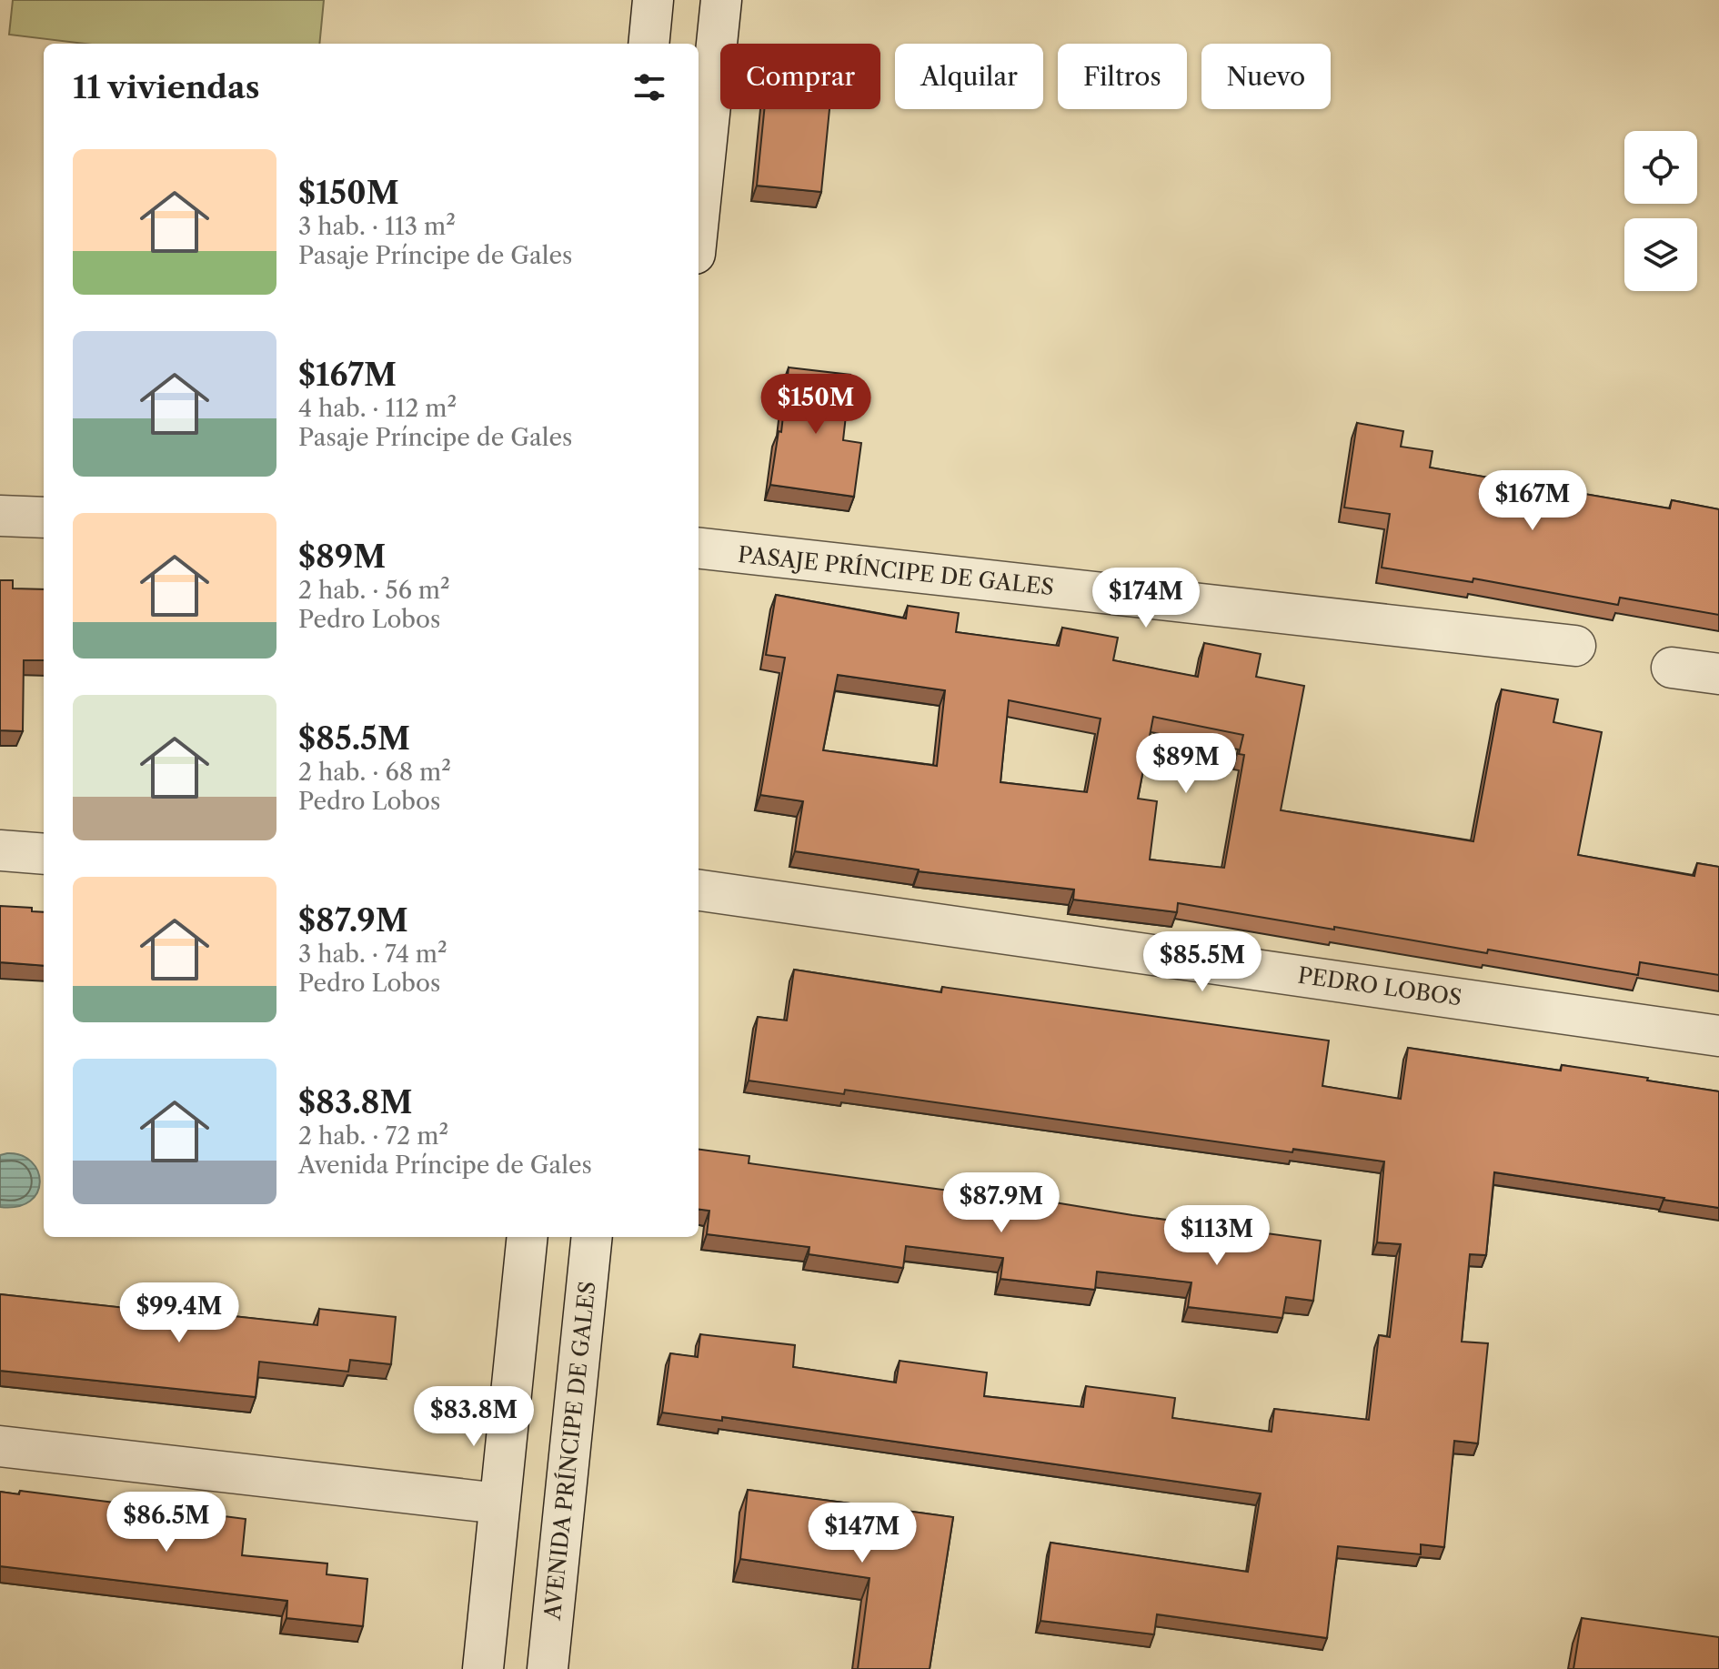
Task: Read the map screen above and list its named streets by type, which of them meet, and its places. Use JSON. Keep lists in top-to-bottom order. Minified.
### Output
{"streets":{"street":["PASAJE PRÍNCIPE DE GALES","PEDRO LOBOS","AVENIDA PRÍNCIPE DE GALES"]},"page":{"chip":["Comprar","Alquilar","Filtros","Nuevo"],"heading":"11 viviendas","list":[{"name":"$150M","note":"3 hab. · 113 m² · Pasaje Príncipe de Gales"},{"name":"$167M","note":"4 hab. · 112 m² · Pasaje Príncipe de Gales"},{"name":"$89M","note":"2 hab. · 56 m² · Pedro Lobos"},{"name":"$85.5M","note":"2 hab. · 68 m² · Pedro Lobos"},{"name":"$87.9M","note":"3 hab. · 74 m² · Pedro Lobos"},{"name":"$83.8M","note":"2 hab. · 72 m² · Avenida Príncipe de Gales"}],"price":["$150M","$167M","$174M","$89M","$85.5M","$87.9M","$113M","$99.4M","$83.8M","$86.5M","$147M"]}}
